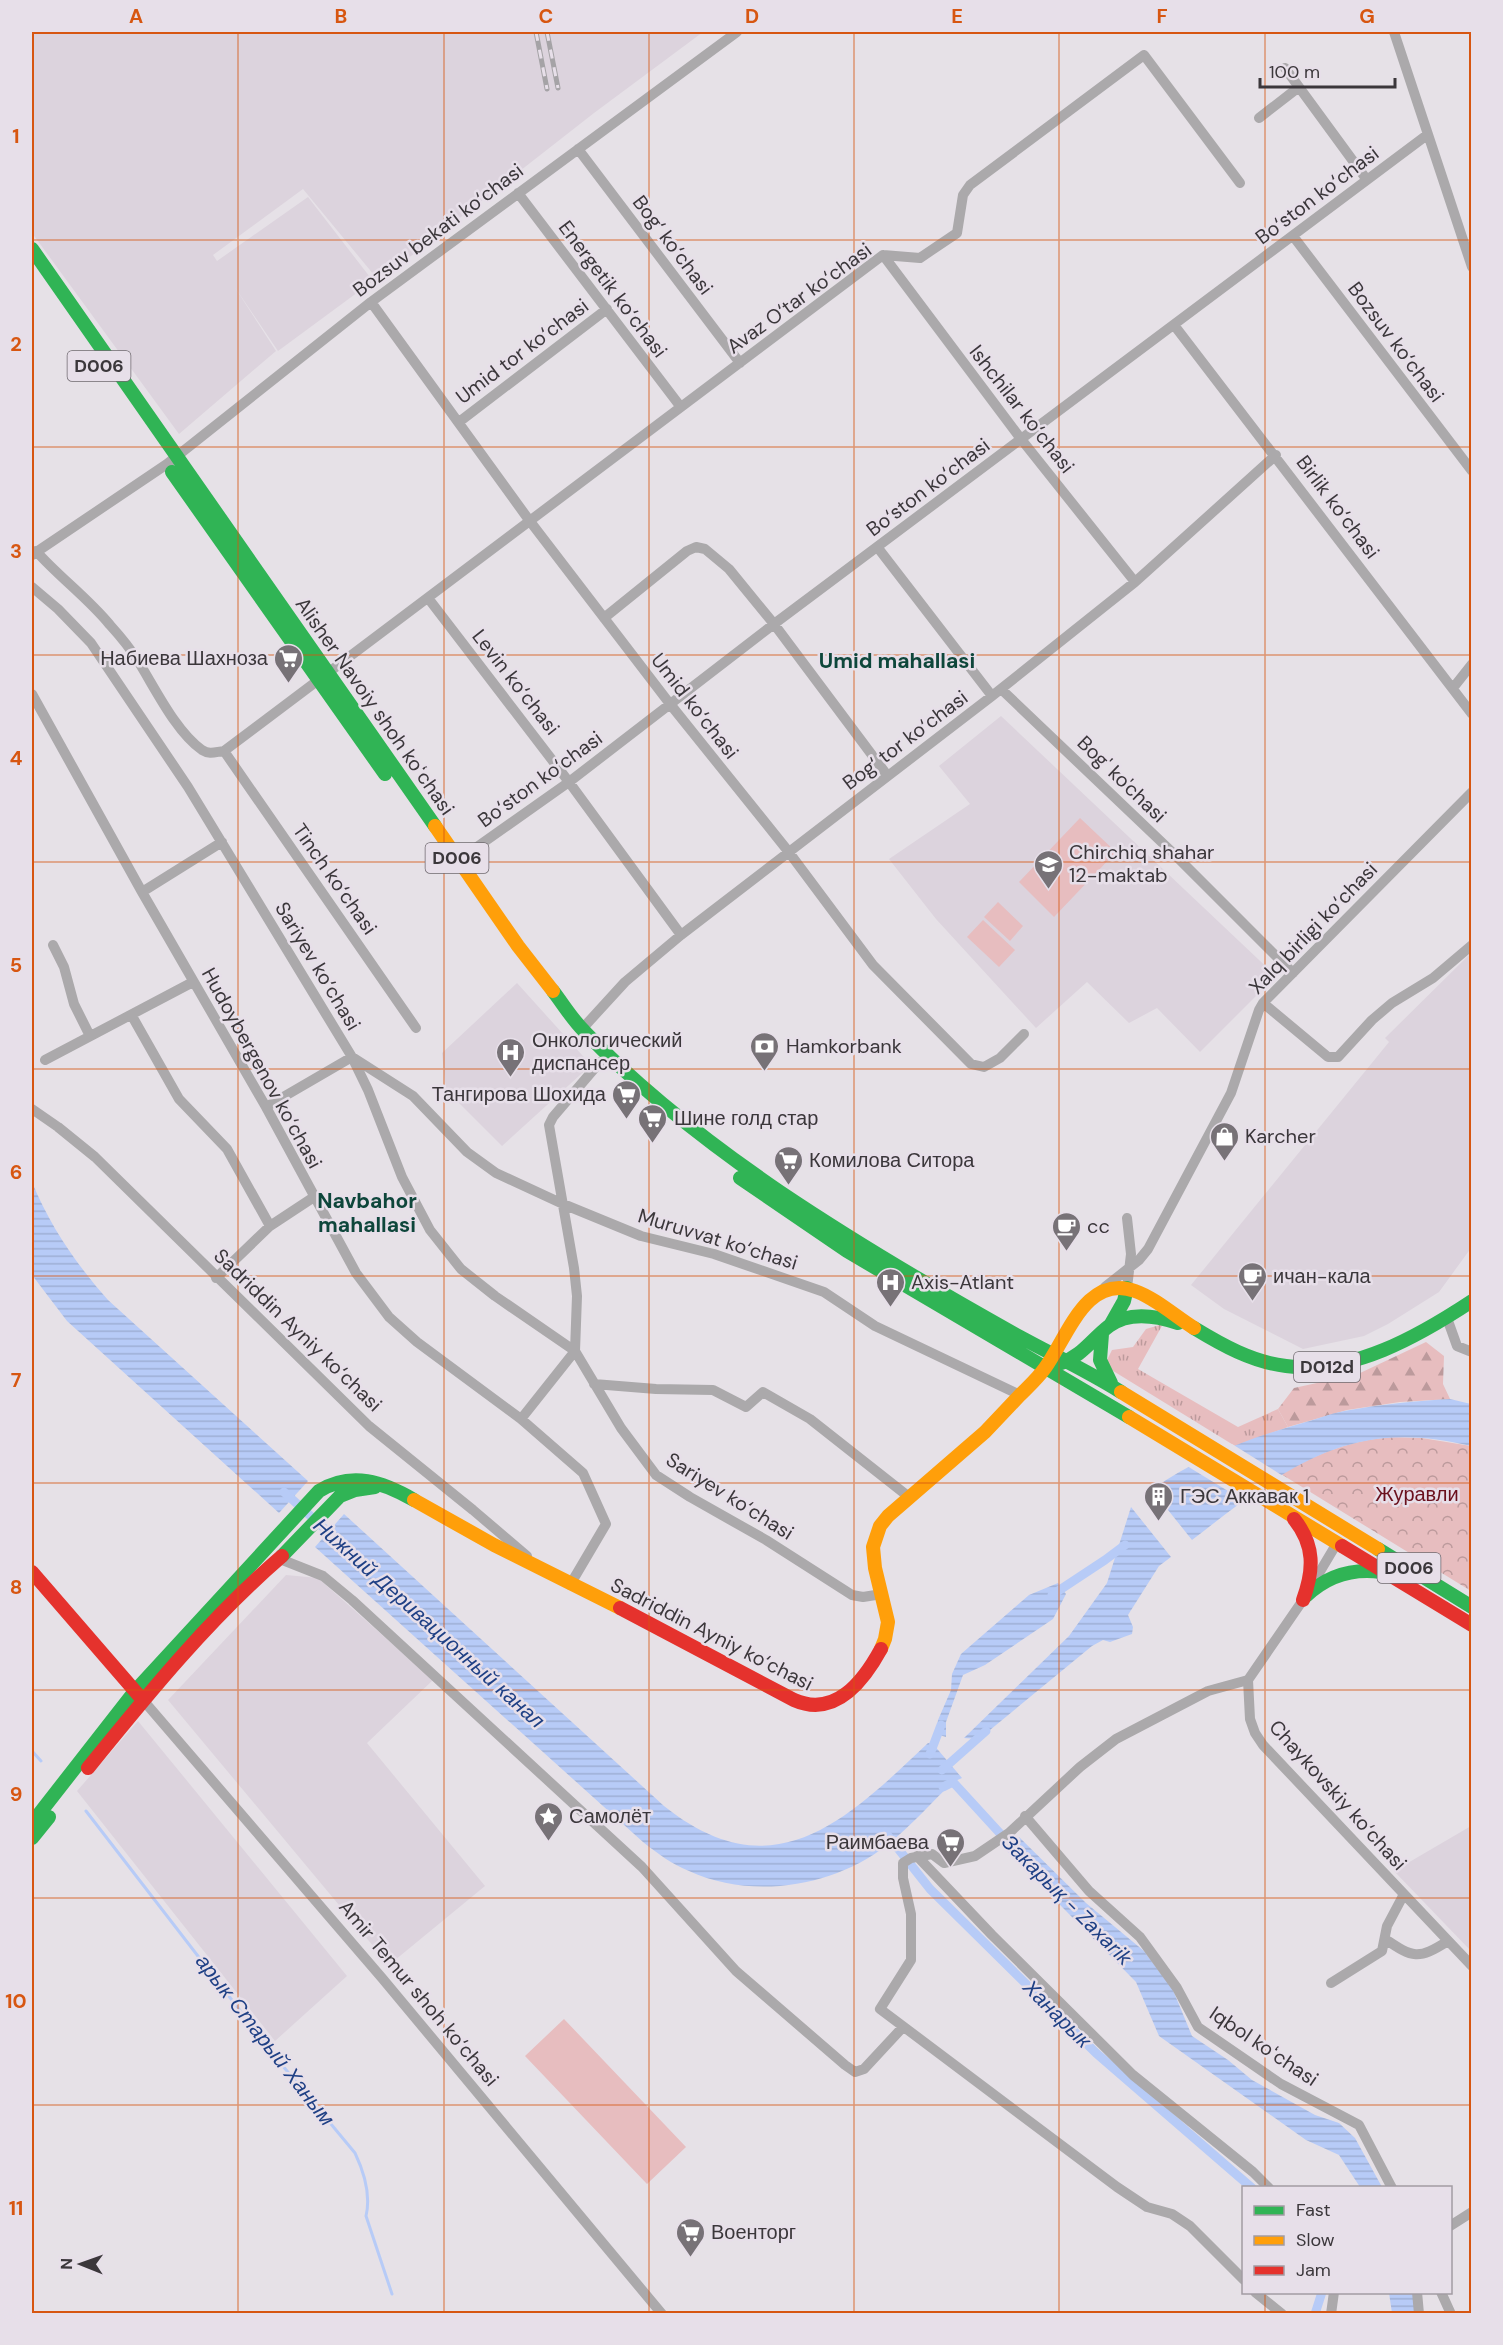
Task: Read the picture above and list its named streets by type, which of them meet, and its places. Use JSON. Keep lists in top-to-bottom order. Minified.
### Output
{"streets":{"main road":["D006","Alisher Navoiy shoh koʻchasi","Sadriddin Ayniy ko‘chasi","D012d","Amir Temur shoh ko‘chasi"],"street":["Bo‘ston ko‘chasi","Bozsuv bekati ko‘chasi","Bog‘ ko‘chasi","Energetik ko‘chasi","Avaz O‘tar ko‘chasi","Bozsuv ko‘chasi","Umid tor ko‘chasi","Ishchilar ko‘chasi","Birlik ko‘chasi","Levin ko‘chasi","Umid ko‘chasi","Bog‘ tor ko‘chasi","Bog' ko'chasi","Tinch ko‘chasi","Xalq birligi ko‘chasi","Sariyev ko‘chasi","Hudoybergenov ko‘chasi","Muruvvat ko‘chasi","Chaykovskiy ko‘chasi","Iqbol koʻchasi"]},"crossings":[["Bo‘ston ko‘chasi","Bozsuv ko‘chasi"],["Bo‘ston ko‘chasi","Ishchilar ko‘chasi"],["Bo‘ston ko‘chasi","Birlik ko‘chasi"],["Bo‘ston ko‘chasi","Levin ko‘chasi"],["Bo‘ston ko‘chasi","Alisher Navoiy shoh koʻchasi"],["Bo‘ston ko‘chasi","Umid ko‘chasi"],["Bozsuv bekati ko‘chasi","Bog‘ ko‘chasi"],["Bozsuv bekati ko‘chasi","Energetik ko‘chasi"],["Bozsuv bekati ko‘chasi","Alisher Navoiy shoh koʻchasi"],["Bozsuv bekati ko‘chasi","Umid ko‘chasi"],["Bog‘ ko‘chasi","Avaz O‘tar ko‘chasi"],["Energetik ko‘chasi","Avaz O‘tar ko‘chasi"],["Energetik ko‘chasi","Umid tor ko‘chasi"],["Avaz O‘tar ko‘chasi","Ishchilar ko‘chasi"],["Avaz O‘tar ko‘chasi","Levin ko‘chasi"],["Avaz O‘tar ko‘chasi","Alisher Navoiy shoh koʻchasi"],["Avaz O‘tar ko‘chasi","Umid ko‘chasi"],["Umid tor ko‘chasi","Umid ko‘chasi"],["D006","Alisher Navoiy shoh koʻchasi"],["Ishchilar ko‘chasi","Bog‘ tor ko‘chasi"],["Birlik ko‘chasi","Bog‘ tor ko‘chasi"],["Levin ko‘chasi","Bog‘ tor ko‘chasi"],["Alisher Navoiy shoh koʻchasi","Bog‘ tor ko‘chasi"],["Alisher Navoiy shoh koʻchasi","Sadriddin Ayniy ko‘chasi"],["Alisher Navoiy shoh koʻchasi","D012d"],["Umid ko‘chasi","Bog‘ tor ko‘chasi"],["Bog‘ tor ko‘chasi","Bog' ko'chasi"],["Bog' ko'chasi","Xalq birligi ko‘chasi"],["Sariyev ko‘chasi","Muruvvat ko‘chasi"],["Sariyev ko‘chasi","Sadriddin Ayniy ko‘chasi"],["Hudoybergenov ko‘chasi","Sadriddin Ayniy ko‘chasi"],["Muruvvat ko‘chasi","Sadriddin Ayniy ko‘chasi"],["Sadriddin Ayniy ko‘chasi","D012d"],["Sadriddin Ayniy ko‘chasi","Amir Temur shoh ko‘chasi"]],"districts":["Umid mahallasi","Navbahor mahallasi"],"water":["Нижний Деривационный канал","Закарық - Zaxarik","Ханарык","арык Старый Ханым"],"parks":["Журавли"],"places":{"supermarket":["Набиева Шахноза","Тангирова Шохида","Шине голд стар","Комилова Ситора","Раимбаева","Военторг"],"school or university":["Chirchiq shahar 12-maktab"],"bank":["Hamkorbank"],"hospital":["Онкологический диспансер","Axis-Atlant"],"shop":["Karcher"],"cafe":["cc","ичан-кала"],"building":["ГЭС Аккавак 1"],"place":["Самолёт"]},"legend":["Fast","Slow","Jam"],"scale_bar":"100 m","north":"left","grid":{"columns":["A","B","C","D","E","F","G"],"rows":["1","2","3","4","5","6","7","8","9","10","11"]}}
